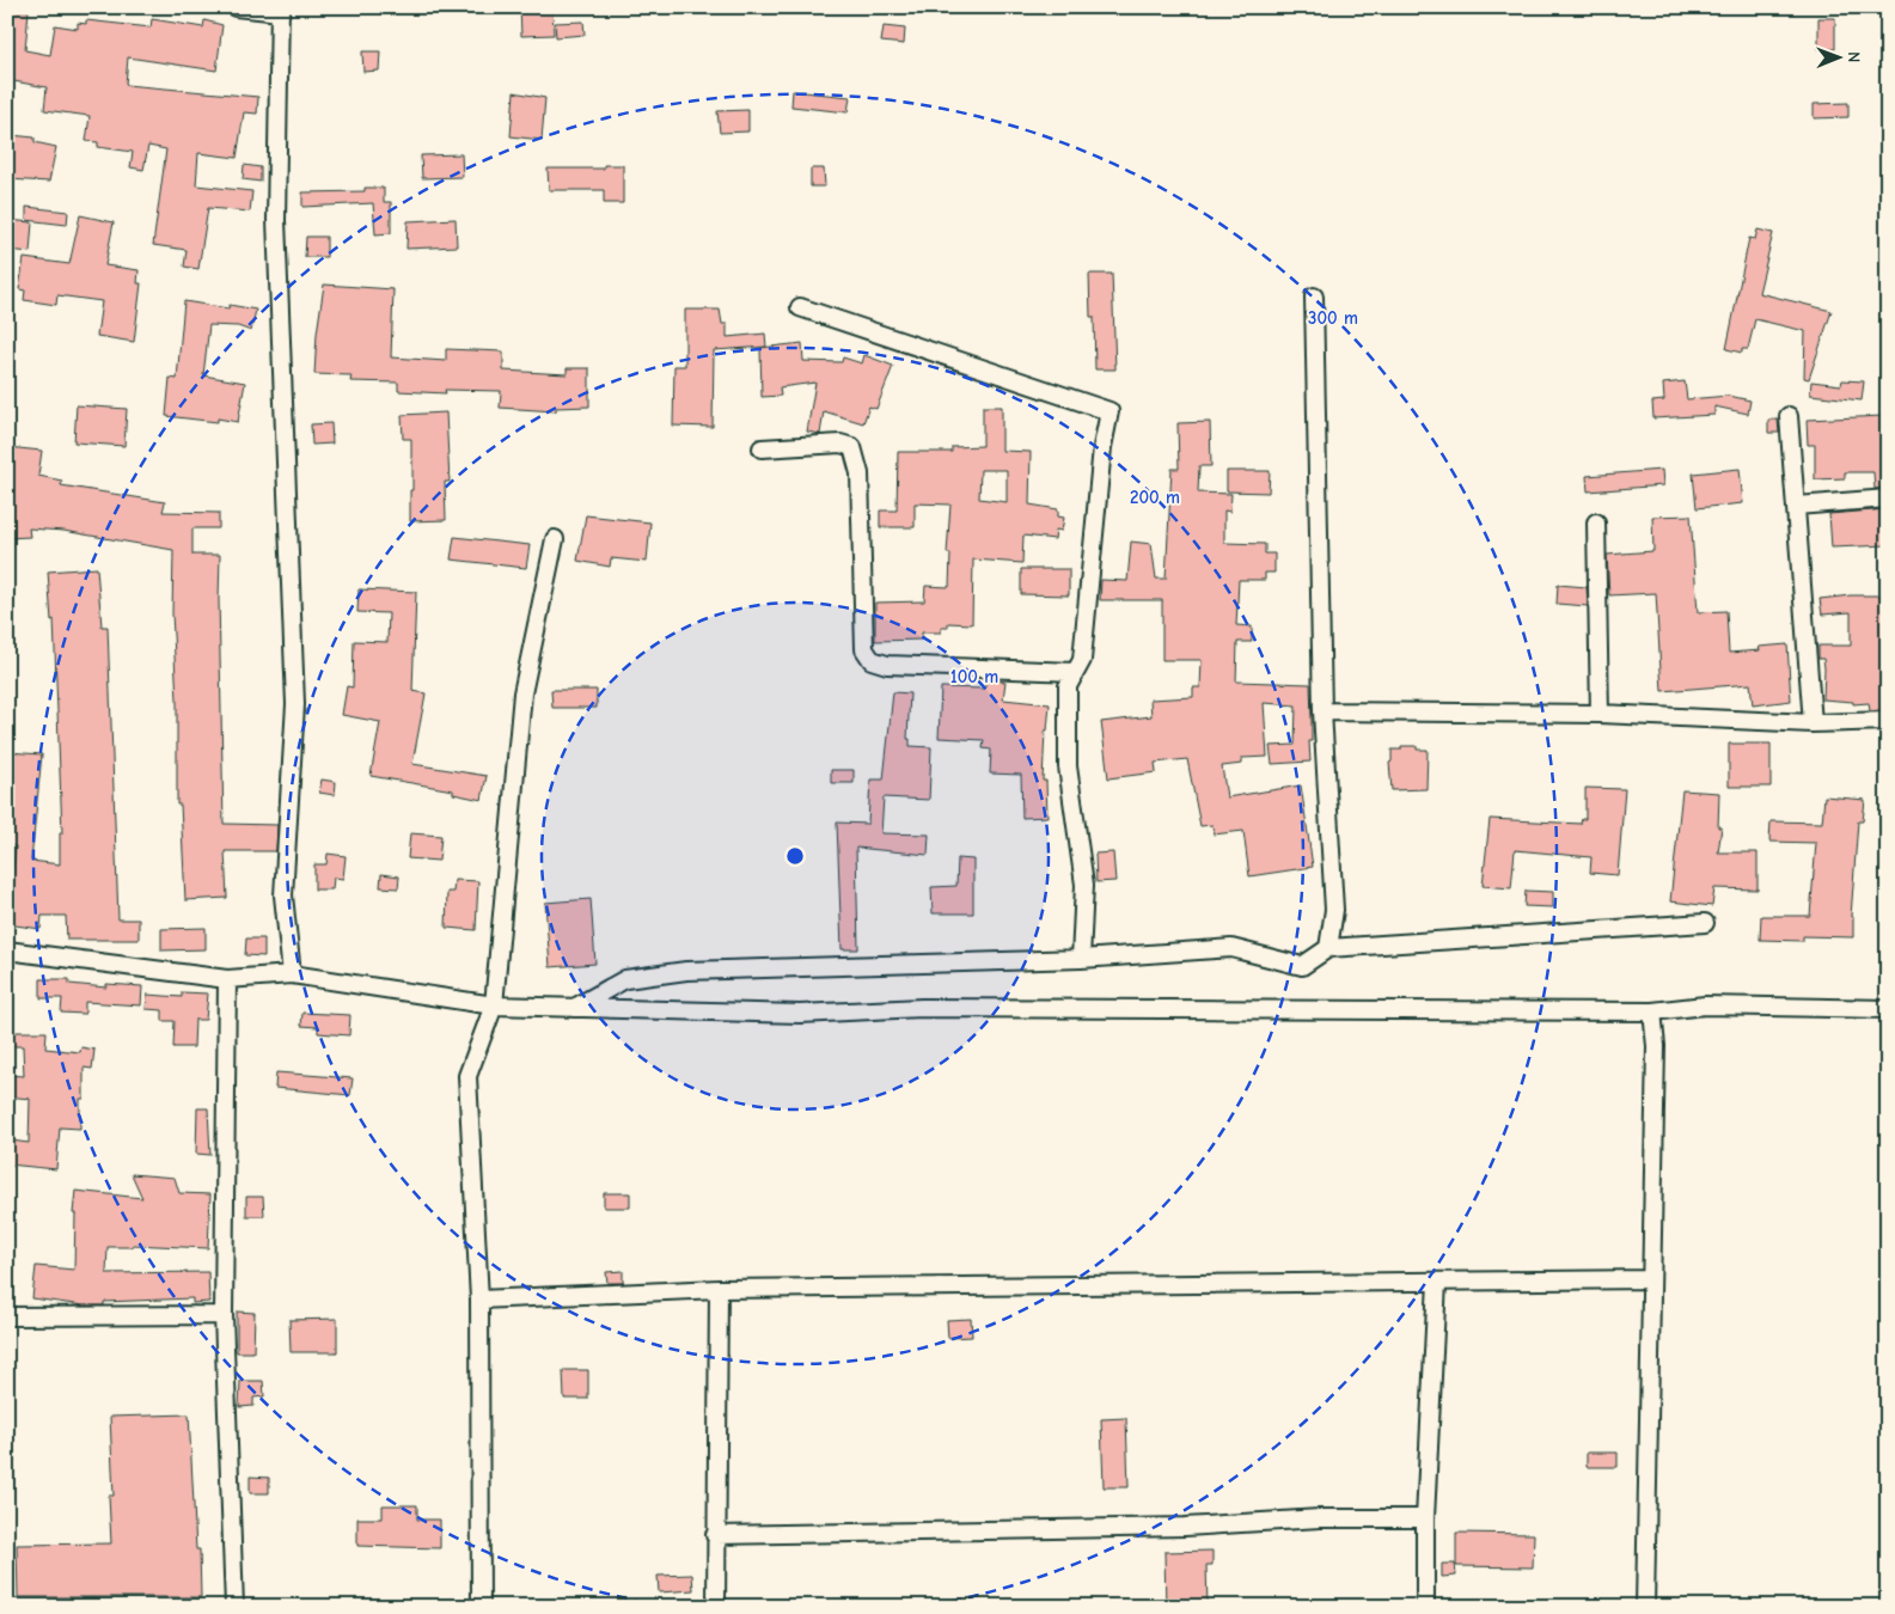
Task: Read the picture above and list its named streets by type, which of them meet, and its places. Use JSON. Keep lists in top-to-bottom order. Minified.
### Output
{"north":"right","rings":["300 m","200 m","100 m"]}
